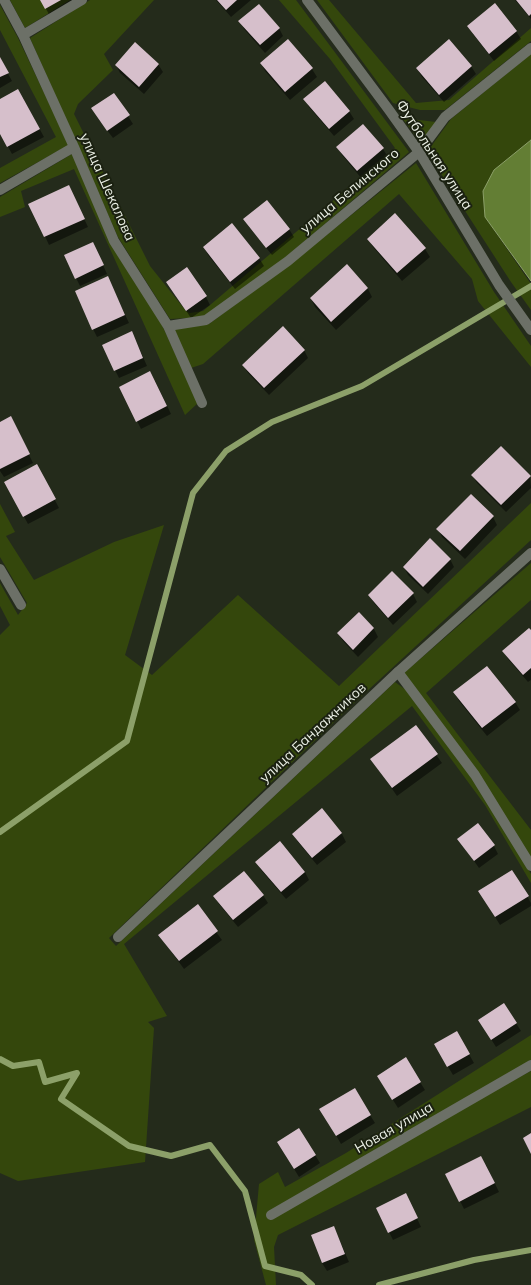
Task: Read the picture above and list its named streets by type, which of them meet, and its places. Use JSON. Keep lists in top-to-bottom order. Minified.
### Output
{"streets":{"street":["Футбольная улица","улица Шекалова","улица Белинского","улица Бандажников","Новая улица"]},"crossings":[["Футбольная улица","улица Белинского"],["улица Шекалова","улица Белинского"]]}
